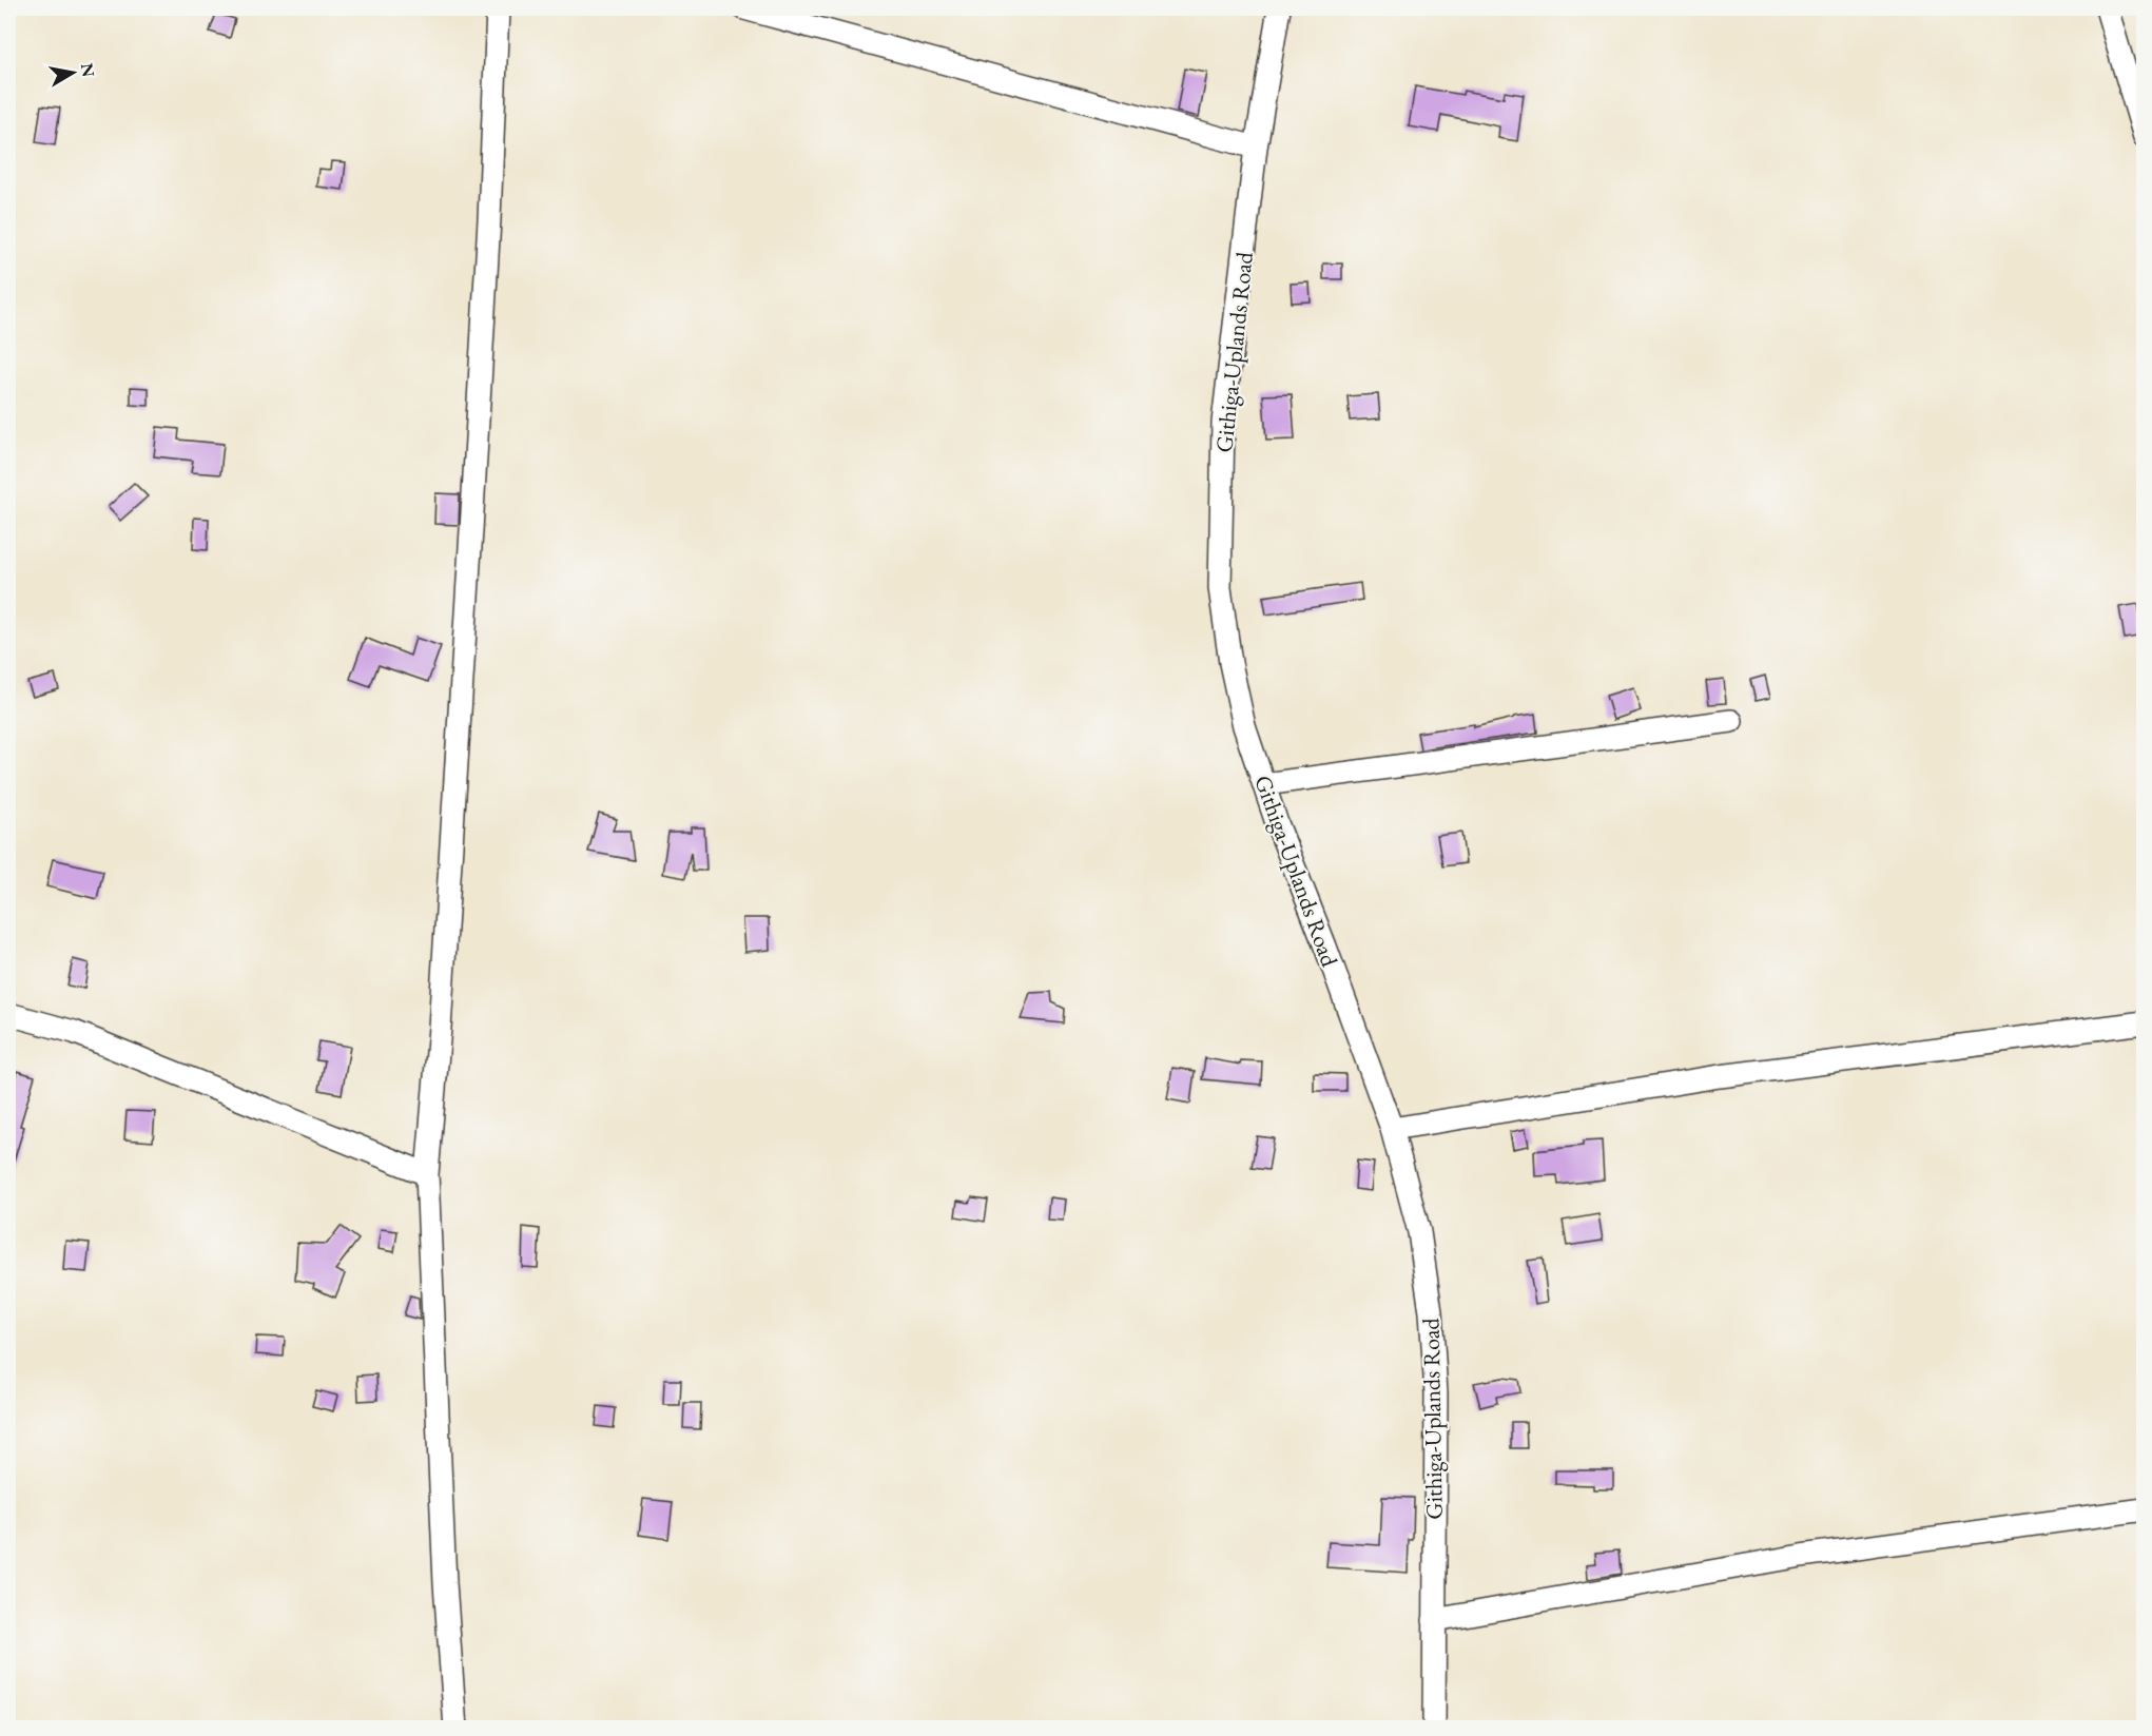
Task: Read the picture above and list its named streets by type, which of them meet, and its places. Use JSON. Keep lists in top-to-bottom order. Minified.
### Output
{"streets":{"street":["Githiga-Uplands Road"]},"north":"right"}
